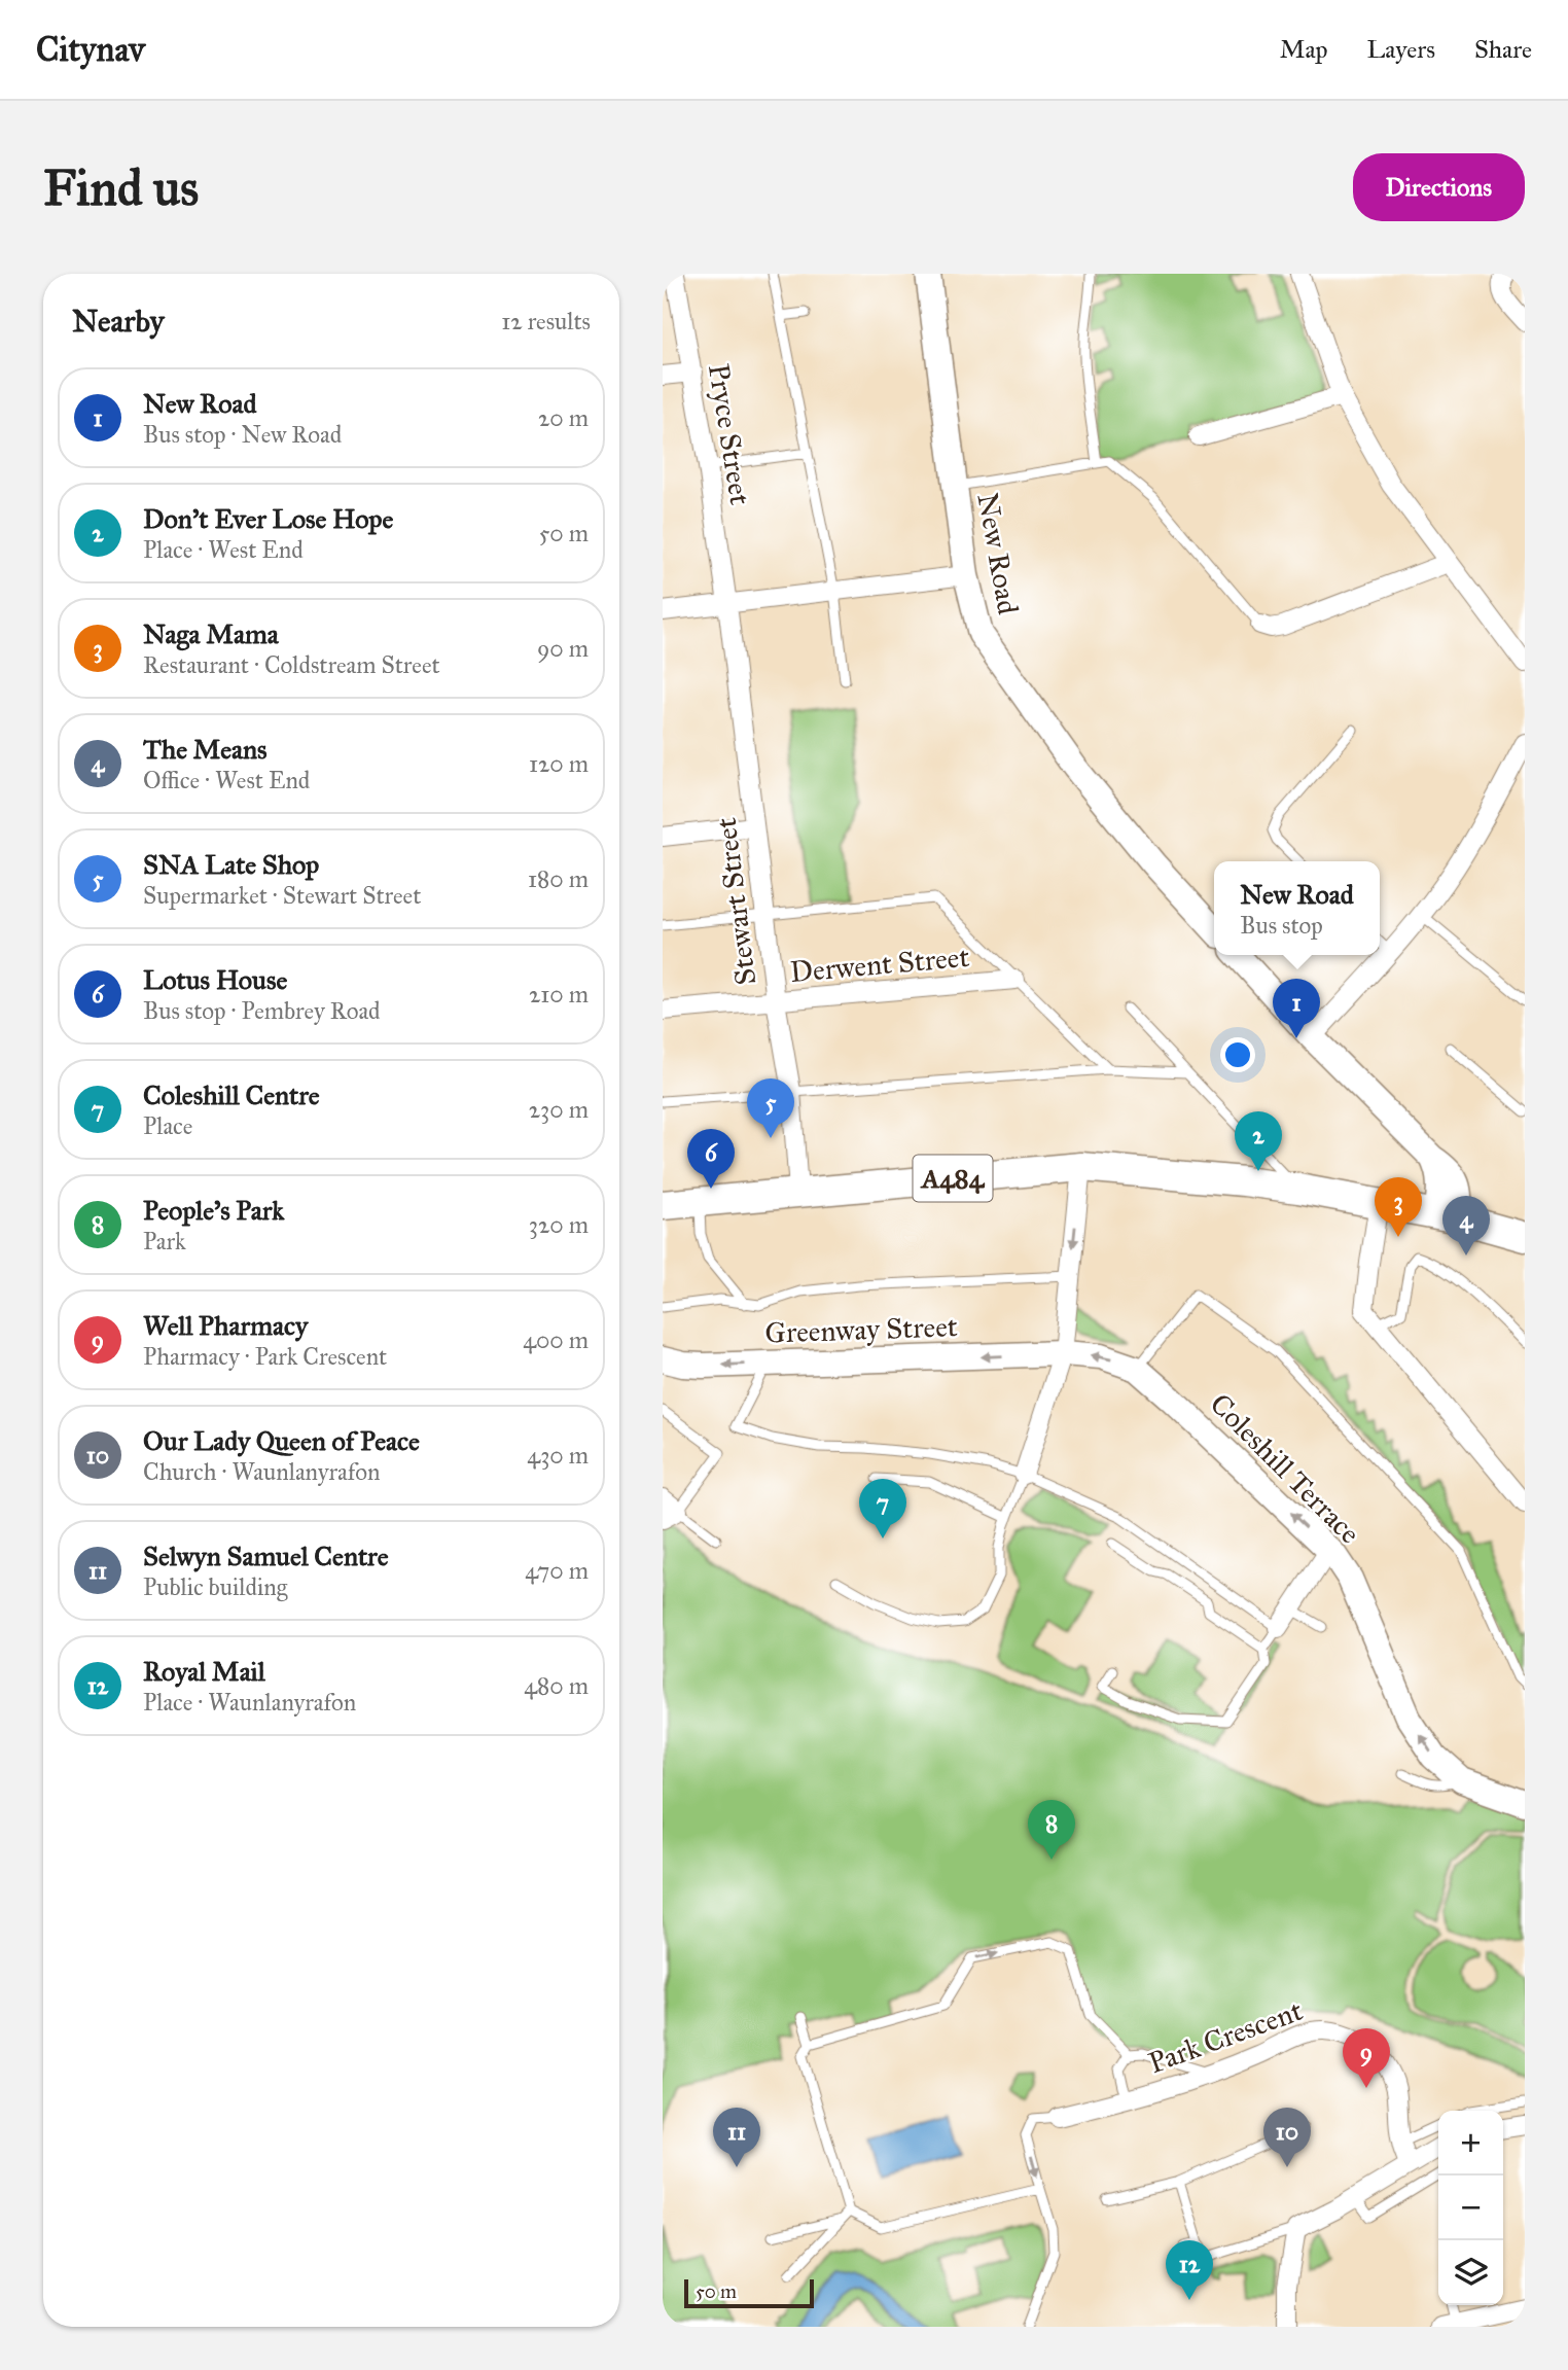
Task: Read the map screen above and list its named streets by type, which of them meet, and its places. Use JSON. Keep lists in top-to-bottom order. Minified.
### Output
{"streets":{"main road":["New Road","A484","Greenway Street","Coleshill Terrace"],"street":["Pryce Street","Stewart Street","Derwent Street","Park Crescent"]},"crossings":[["Pryce Street","Stewart Street"],["Stewart Street","Derwent Street"],["Stewart Street","A484"],["Greenway Street","Coleshill Terrace"]],"one_way":["Coleshill Terrace"],"scale_bar":"50 m","page":{"header":"Citynav","nav":["Map","Layers","Share"],"buttons":"Directions","title":"Find us","heading":["Nearby","12 results"],"list":[{"mark":"1","name":"New Road","note":"Bus stop · New Road","value":"20 m"},{"mark":"2","name":"Don't Ever Lose Hope","note":"Place · West End","value":"50 m"},{"mark":"3","name":"Naga Mama","note":"Restaurant · Coldstream Street","value":"90 m"},{"mark":"4","name":"The Means","note":"Office · West End","value":"120 m"},{"mark":"5","name":"SNA Late Shop","note":"Supermarket · Stewart Street","value":"180 m"},{"mark":"6","name":"Lotus House","note":"Bus stop · Pembrey Road","value":"210 m"},{"mark":"7","name":"Coleshill Centre","note":"Place","value":"230 m"},{"mark":"8","name":"People's Park","note":"Park","value":"320 m"},{"mark":"9","name":"Well Pharmacy","note":"Pharmacy · Park Crescent","value":"400 m"},{"mark":"10","name":"Our Lady Queen of Peace","note":"Church · Waunlanyrafon","value":"430 m"},{"mark":"11","name":"Selwyn Samuel Centre","note":"Public building","value":"470 m"},{"mark":"12","name":"Royal Mail","note":"Place · Waunlanyrafon","value":"480 m"}],"popup":["New Road","Bus stop"],"pins":["1","5","2","6","3","4","7","8","9","10","11","12"],"map_buttons":["+","−"],"scale":"50 m"}}
